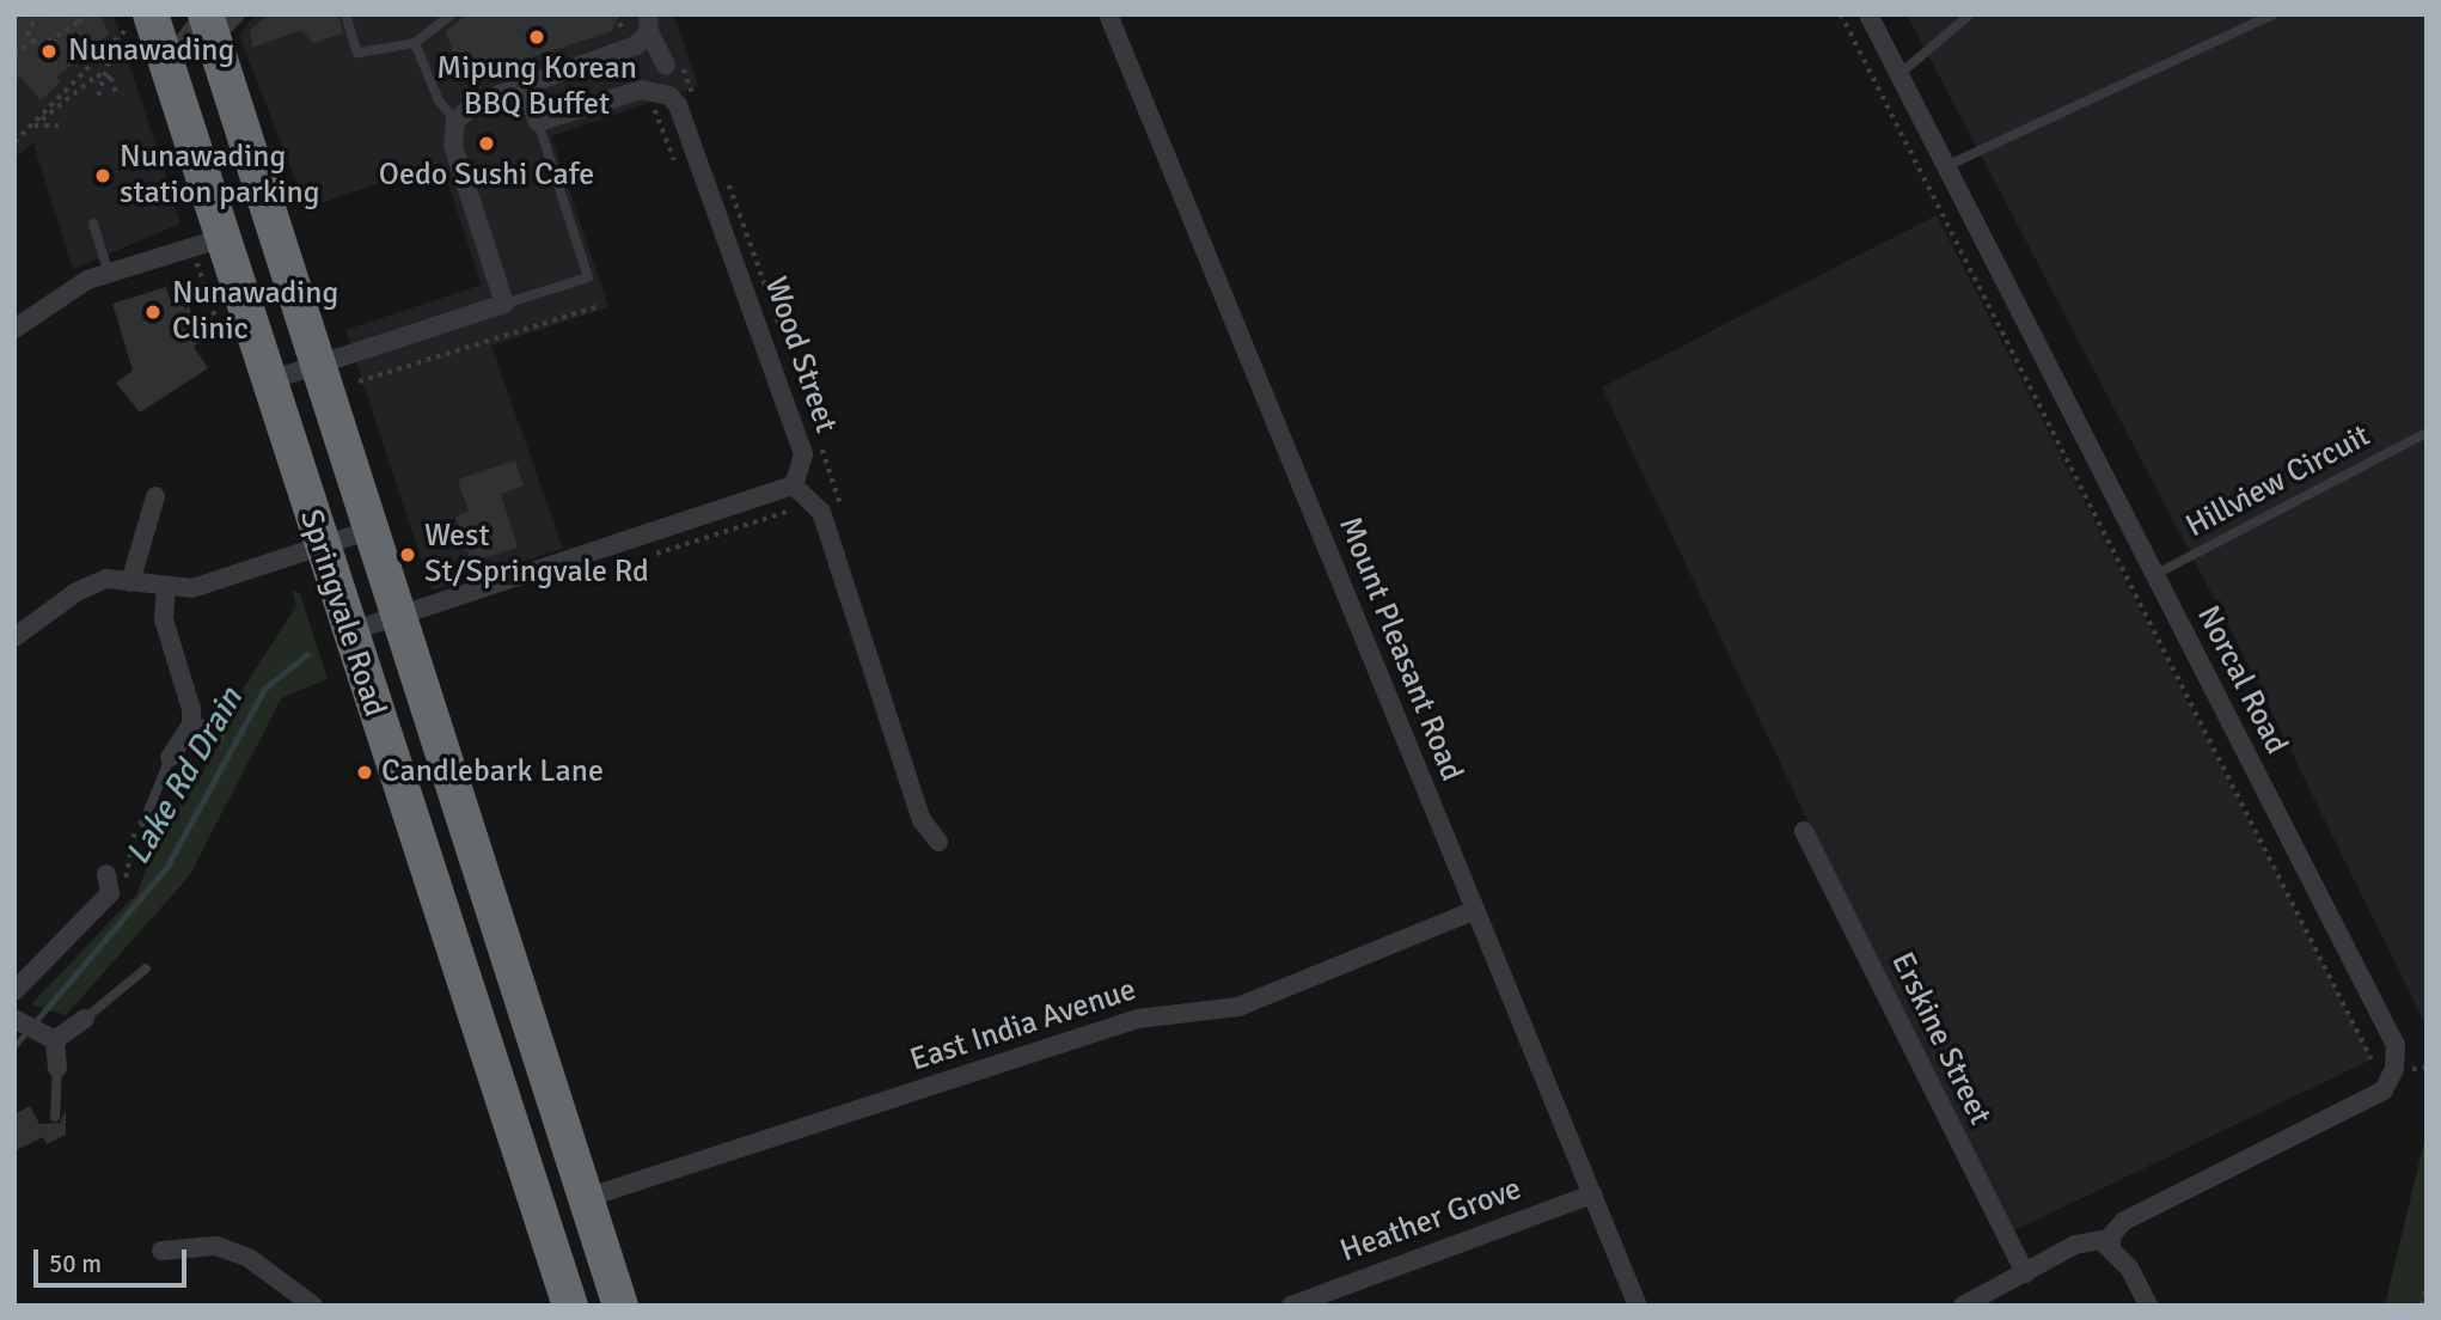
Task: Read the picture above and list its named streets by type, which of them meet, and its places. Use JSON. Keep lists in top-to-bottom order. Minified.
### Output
{"streets":{"highway":["Springvale Road"],"street":["Wood Street","Mount Pleasant Road","Norcal Road","East India Avenue","Erskine Street","Heather Grove"],"lane":["Hillview Circuit"]},"crossings":[["Hillview Circuit","Norcal Road"],["Springvale Road","East India Avenue"],["Mount Pleasant Road","East India Avenue"],["Mount Pleasant Road","Heather Grove"]],"water":["Lake Rd Drain"],"places":["Mipung Korean BBQ Buffet","Nunawading","Oedo Sushi Cafe","Nunawading station parking","Nunawading Clinic","West St/Springvale Rd","Candlebark Lane"],"scale_bar":"50 m"}
